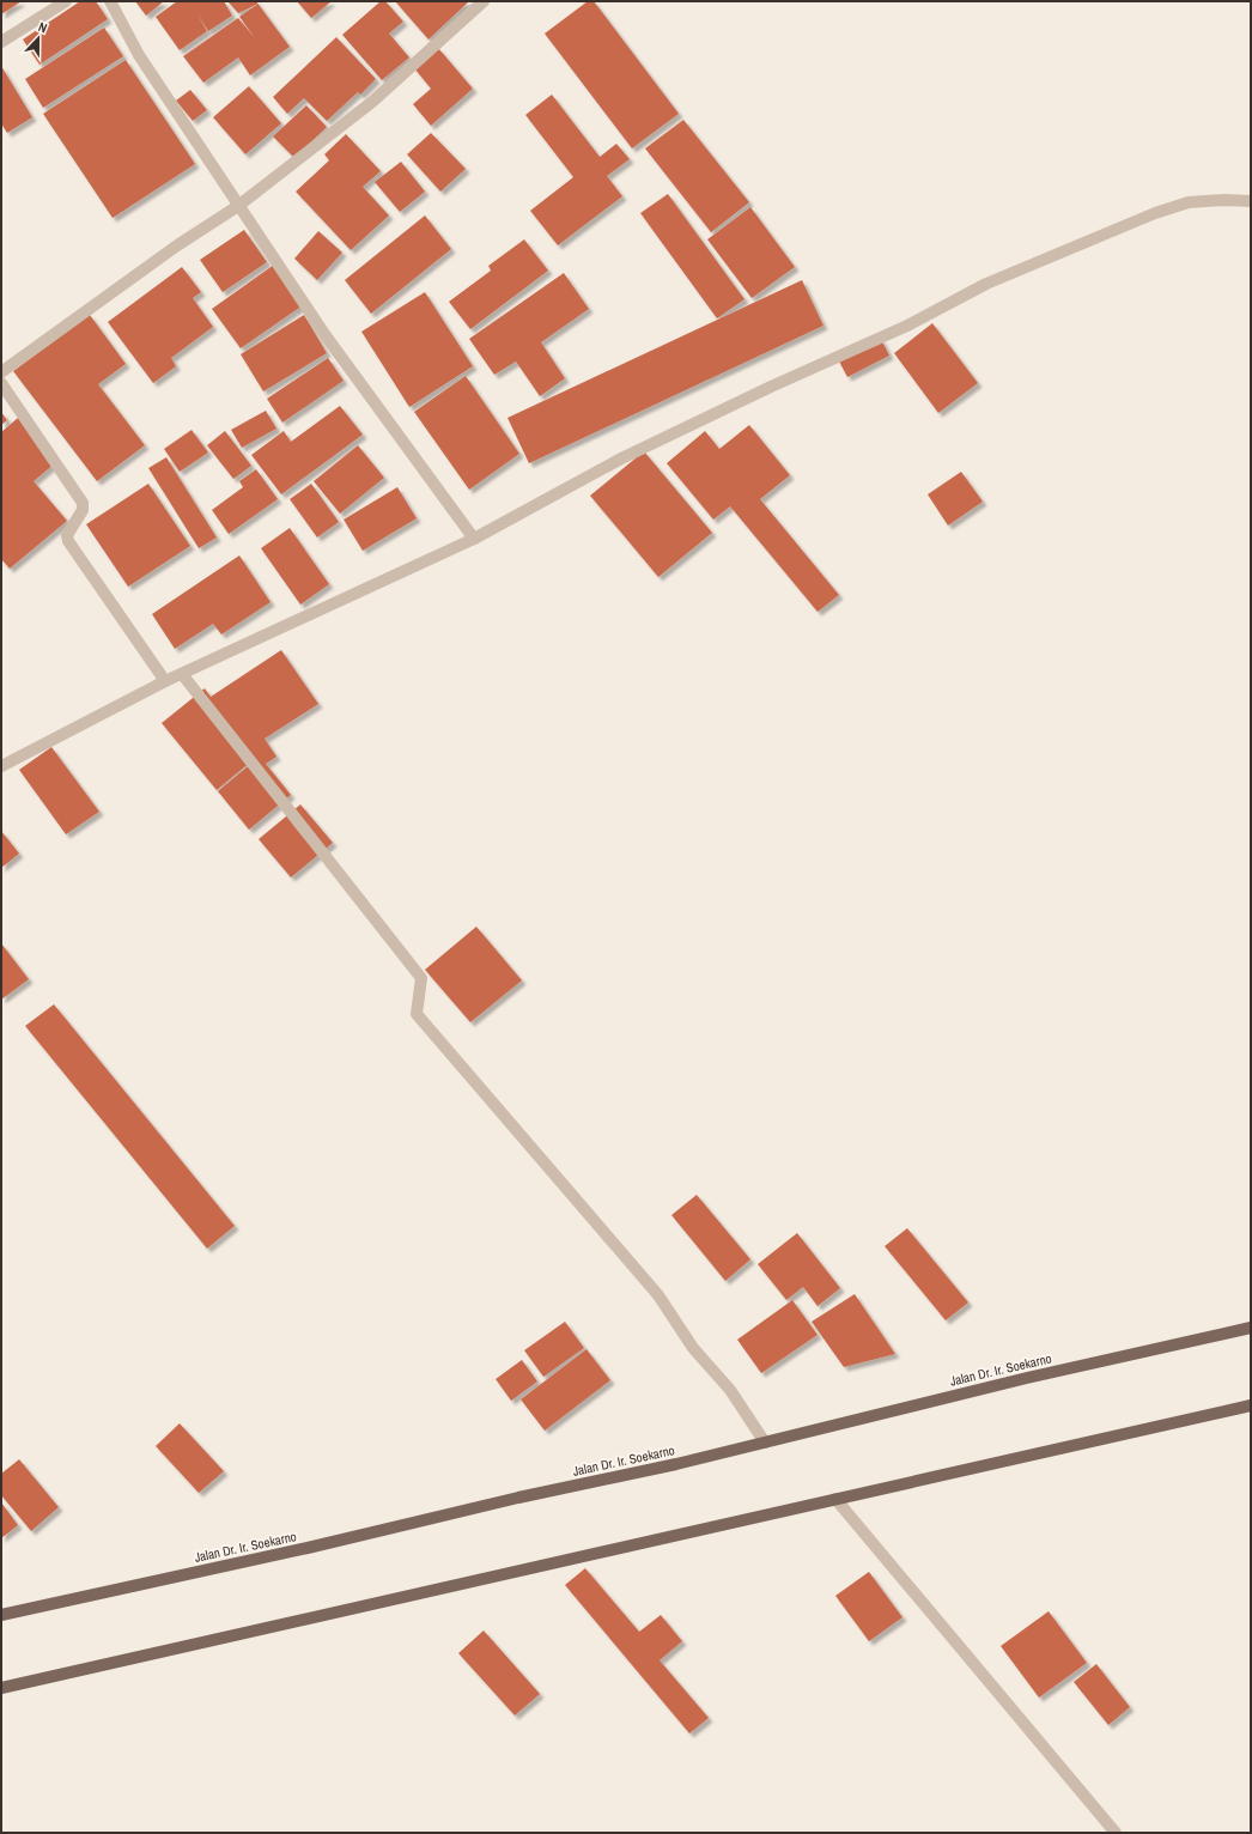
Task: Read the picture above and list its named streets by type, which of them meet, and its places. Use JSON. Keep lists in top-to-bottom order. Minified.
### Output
{"streets":{"main road":["Jalan Dr. Ir. Soekarno"]},"north":"top"}
